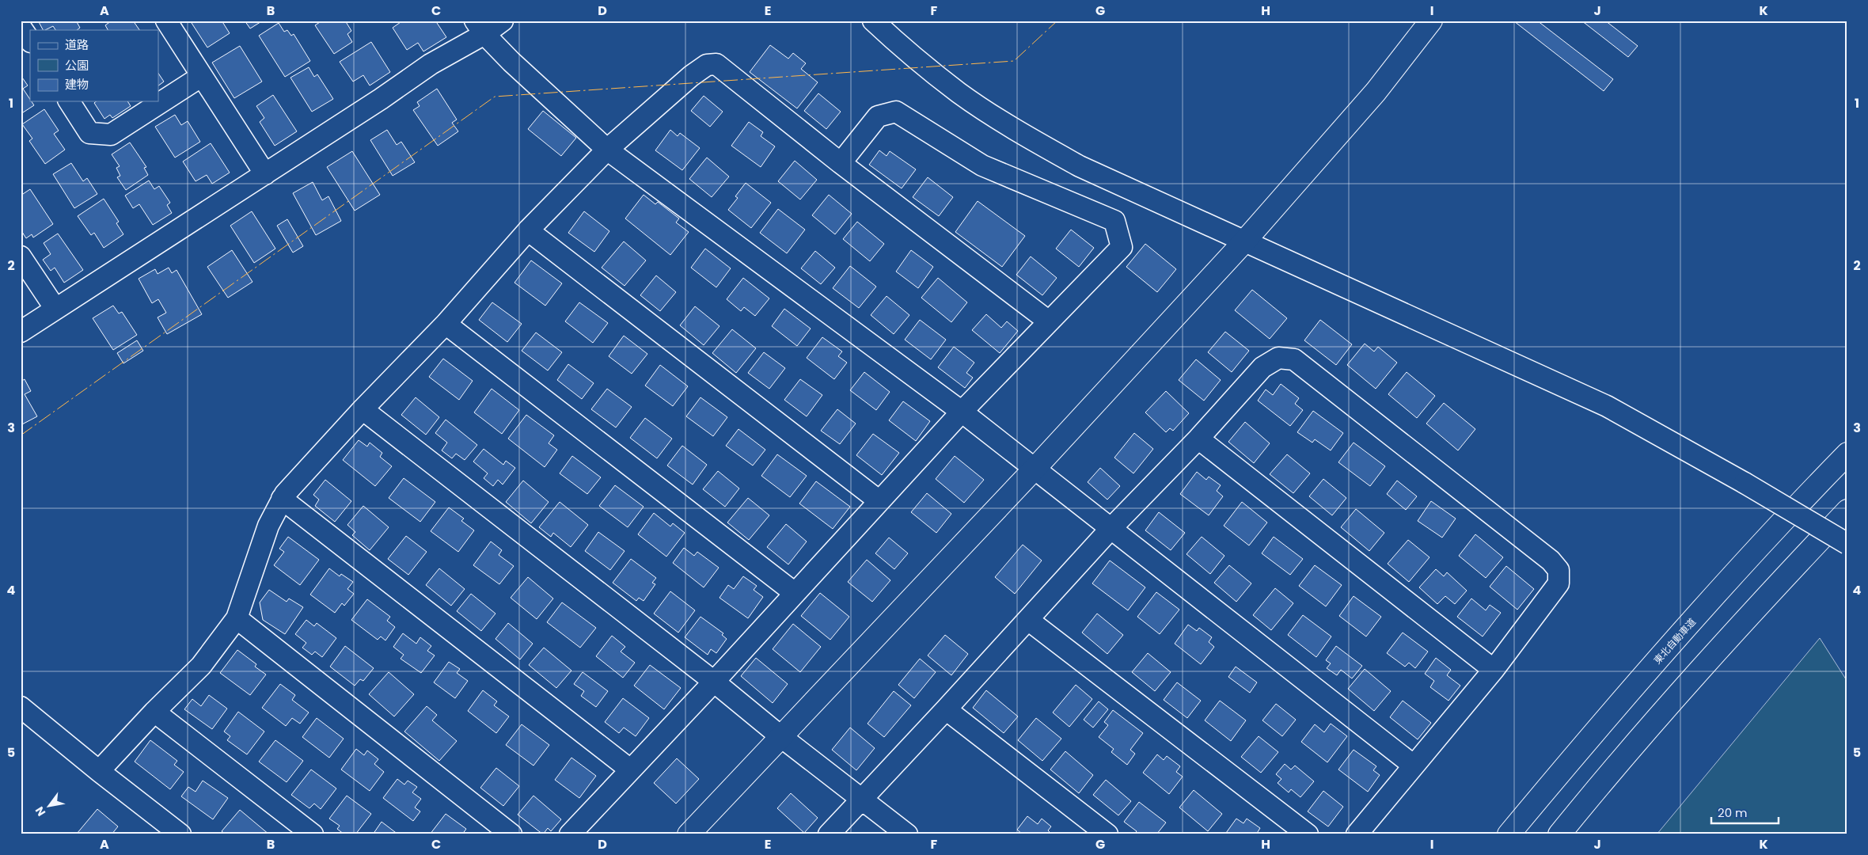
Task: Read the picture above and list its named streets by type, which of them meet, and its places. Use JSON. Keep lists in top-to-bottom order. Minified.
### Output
{"streets":{"main road":["東北自動車道"]},"legend":["道路","公園","建物"],"scale_bar":"20 m","north":"bottom left","grid":{"columns":["A","B","C","D","E","F","G","H","I","J","K"],"rows":["1","2","3","4","5"]}}
